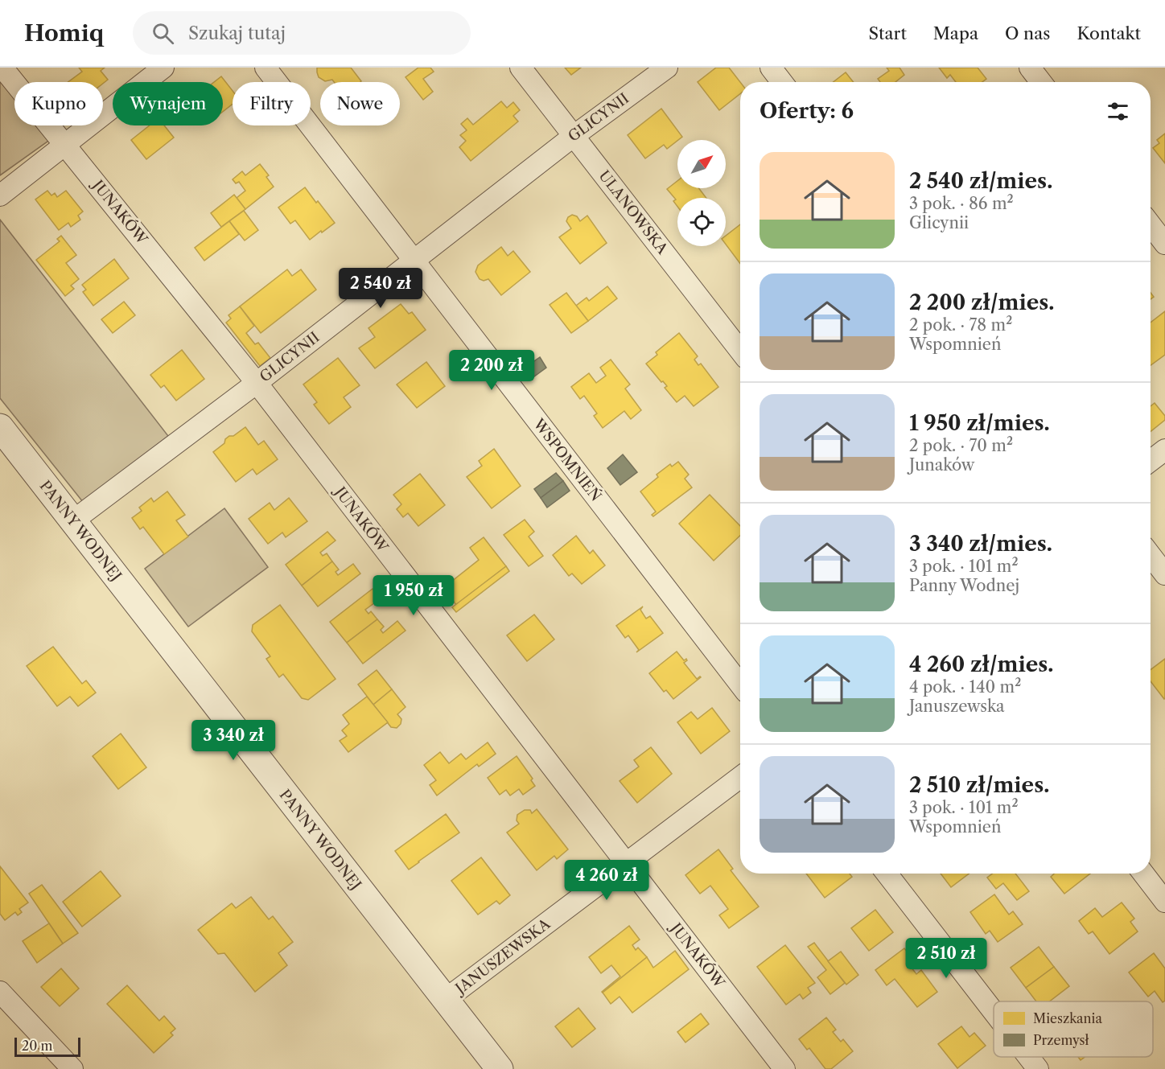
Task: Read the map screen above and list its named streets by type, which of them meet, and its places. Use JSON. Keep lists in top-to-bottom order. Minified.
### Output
{"streets":{"street":["GLICYNII","JUNAKÓW","ULANOWSKA","WSPOMNIEŃ","PANNY WODNEJ","JANUSZEWSKA"]},"crossings":[["GLICYNII","JUNAKÓW"],["GLICYNII","ULANOWSKA"],["GLICYNII","WSPOMNIEŃ"],["GLICYNII","PANNY WODNEJ"],["JUNAKÓW","JANUSZEWSKA"],["PANNY WODNEJ","JANUSZEWSKA"]],"legend":["Mieszkania","Przemysł"],"scale_bar":"20 m","north":"top right","page":{"header":"Homiq","search":"Szukaj tutaj","nav":["Start","Mapa","O nas","Kontakt"],"chip":["Kupno","Wynajem","Filtry","Nowe"],"heading":"Oferty: 6","list":[{"name":"2 540 zł/mies.","note":"3 pok. · 86 m² · Glicynii"},{"name":"2 200 zł/mies.","note":"2 pok. · 78 m² · Wspomnień"},{"name":"1 950 zł/mies.","note":"2 pok. · 70 m² · Junaków"},{"name":"3 340 zł/mies.","note":"3 pok. · 101 m² · Panny Wodnej"},{"name":"4 260 zł/mies.","note":"4 pok. · 140 m² · Januszewska"},{"name":"2 510 zł/mies.","note":"3 pok. · 101 m² · Wspomnień"}],"price":["2 540 zł","2 200 zł","1 950 zł","3 340 zł","4 260 zł","2 510 zł"],"scale":"20 m"}}
